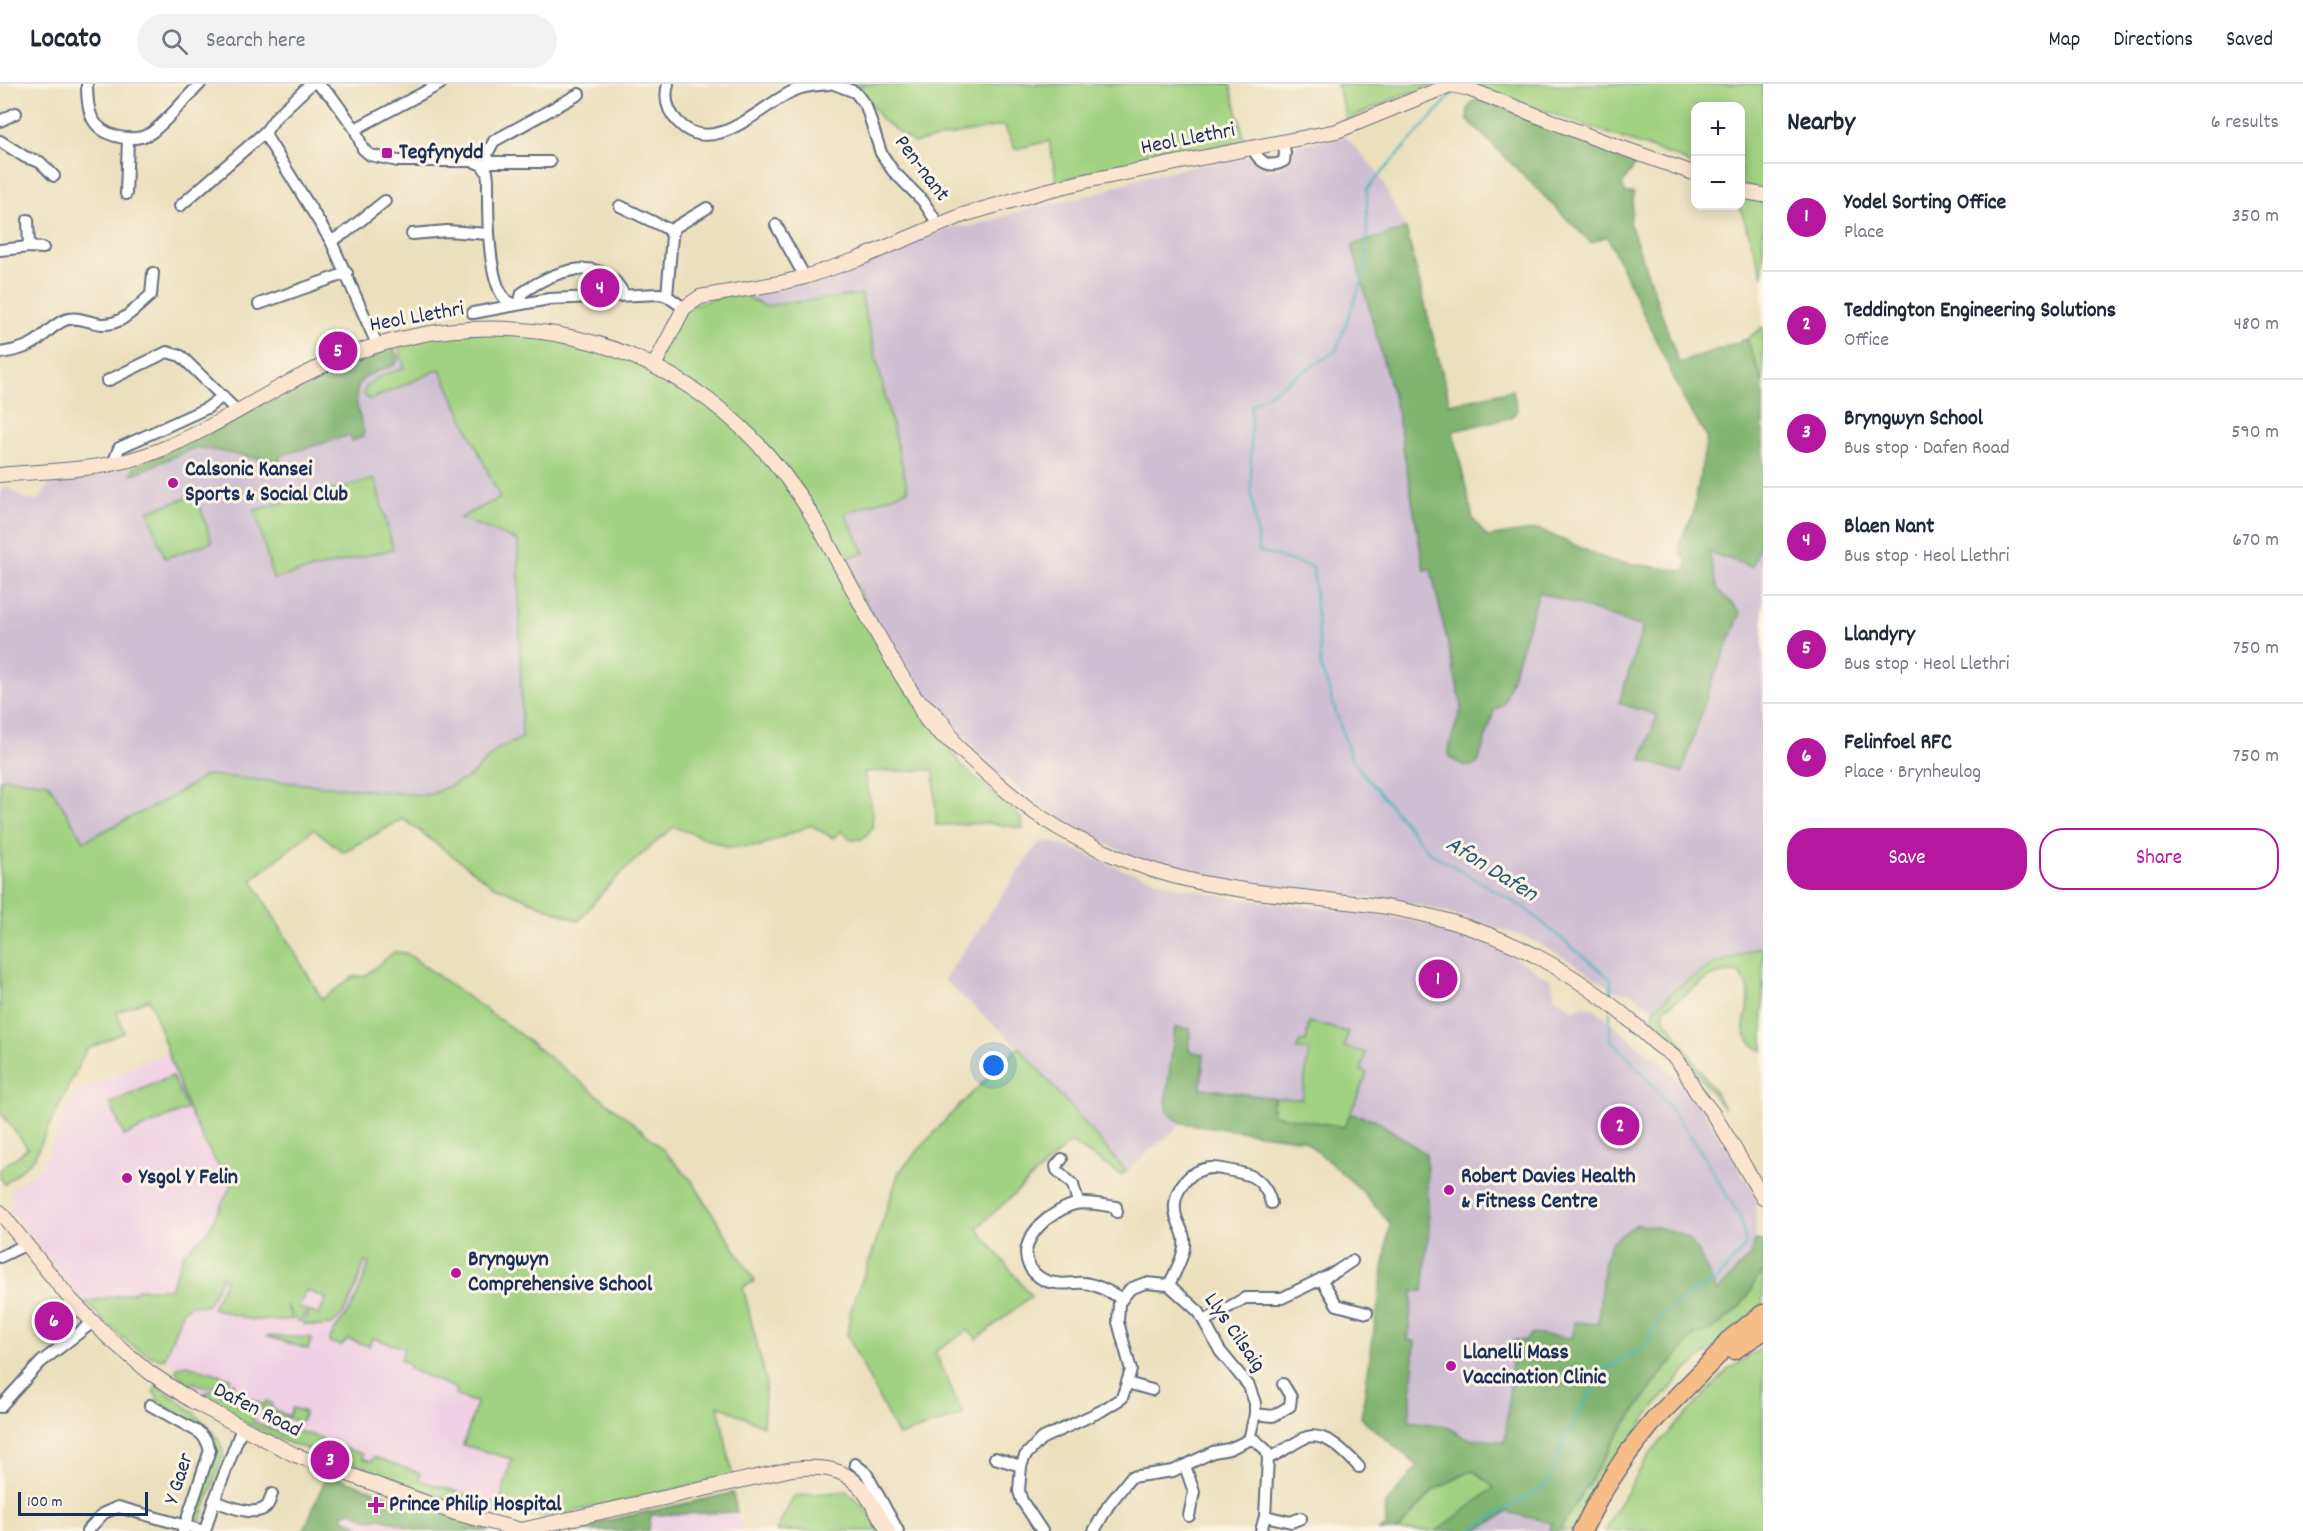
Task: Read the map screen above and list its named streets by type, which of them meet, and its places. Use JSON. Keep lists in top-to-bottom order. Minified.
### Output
{"streets":{"street":["Heol Llethri","Pen-nant","Llys Cilsaig","Dafen Road","Y Gaer"]},"crossings":[["Heol Llethri","Pen-nant"]],"water":["Afon Dafen"],"places":{"transit":["Tegfynydd"],"other":["Calsonic Kansei Sports & Social Club","Ysgol Y Felin","Robert Davies Health & Fitness Centre","Bryngwyn Comprehensive School","Llanelli Mass Vaccination Clinic"],"health":["Prince Philip Hospital"]},"scale_bar":"100 m","page":{"header":"Locato","search":"Search here","nav":["Map","Directions","Saved"],"heading":["Nearby","6 results"],"map_buttons":["+","−"],"list":[{"mark":"1","name":"Yodel Sorting Office","note":"Place","value":"350 m"},{"mark":"2","name":"Teddington Engineering Solutions","note":"Office","value":"480 m"},{"mark":"3","name":"Bryngwyn School","note":"Bus stop · Dafen Road","value":"590 m"},{"mark":"4","name":"Blaen Nant","note":"Bus stop · Heol Llethri","value":"670 m"},{"mark":"5","name":"Llandyry","note":"Bus stop · Heol Llethri","value":"750 m"},{"mark":"6","name":"Felinfoel RFC","note":"Place · Brynheulog","value":"750 m"}],"pins":["4","5","1","2","6","3"],"buttons":["Save","Share"],"scale":"100 m"}}
